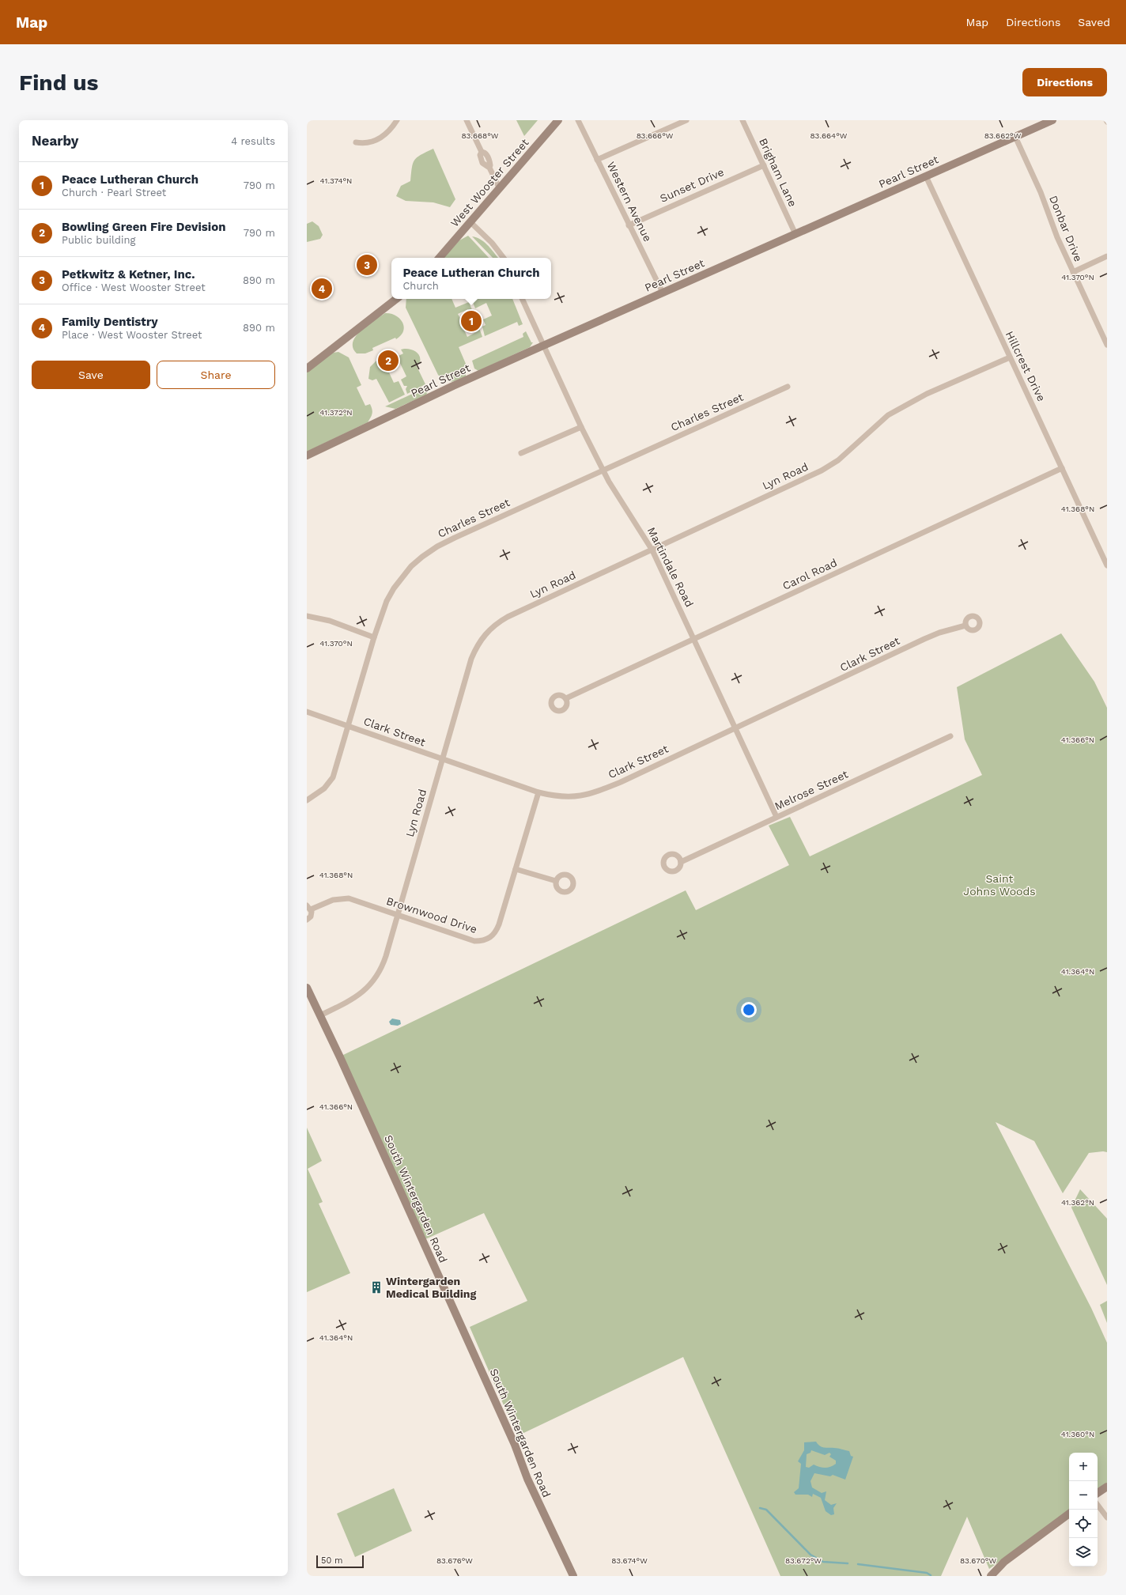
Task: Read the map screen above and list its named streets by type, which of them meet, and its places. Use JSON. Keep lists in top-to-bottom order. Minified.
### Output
{"streets":{"street":["Pearl Street","Brigham Lane","West Wooster Street","Sunset Drive","Western Avenue","Donbar Drive","Hillcrest Drive","Charles Street","Lyn Road","Martindale Road","Carol Road","Clark Street","Melrose Street","Brownwood Drive","South Wintergarden Road"]},"crossings":[["Pearl Street","Brigham Lane"],["Pearl Street","Western Avenue"],["Pearl Street","Donbar Drive"],["Pearl Street","Hillcrest Drive"],["Pearl Street","Martindale Road"],["Brigham Lane","Sunset Drive"],["Sunset Drive","Western Avenue"],["Hillcrest Drive","Lyn Road"],["Hillcrest Drive","Carol Road"],["Charles Street","Martindale Road"],["Charles Street","Clark Street"],["Lyn Road","Martindale Road"],["Lyn Road","Clark Street"],["Lyn Road","Brownwood Drive"],["Lyn Road","South Wintergarden Road"],["Martindale Road","Carol Road"],["Martindale Road","Clark Street"],["Martindale Road","Melrose Street"],["Clark Street","Brownwood Drive"]],"parks":["Saint Johns Woods"],"places":{"building":["Wintergarden Medical Building"]},"scale_bar":"50 m","page":{"header":"Map","nav":["Map","Directions","Saved"],"buttons":["Directions",["Save","Share"]],"title":"Find us","heading":["Nearby","4 results"],"list":[{"mark":"1","name":"Peace Lutheran Church","note":"Church · Pearl Street","value":"790 m"},{"mark":"2","name":"Bowling Green Fire Devision","note":"Public building","value":"790 m"},{"mark":"3","name":"Petkwitz & Ketner, Inc.","note":"Office · West Wooster Street","value":"890 m"},{"mark":"4","name":"Family Dentistry","note":"Place · West Wooster Street","value":"890 m"}],"pins":["3","4","1","2"],"popup":["Peace Lutheran Church","Church"],"map_buttons":["+","−"],"scale":"50 m"},"coordinates":["83.668°W","83.662°W","83.666°W","83.664°W","41.374°N","41.370°N","41.372°N","41.368°N","41.366°N","41.364°N","41.362°N","41.360°N","83.676°W","83.674°W","83.672°W","83.670°W"]}
